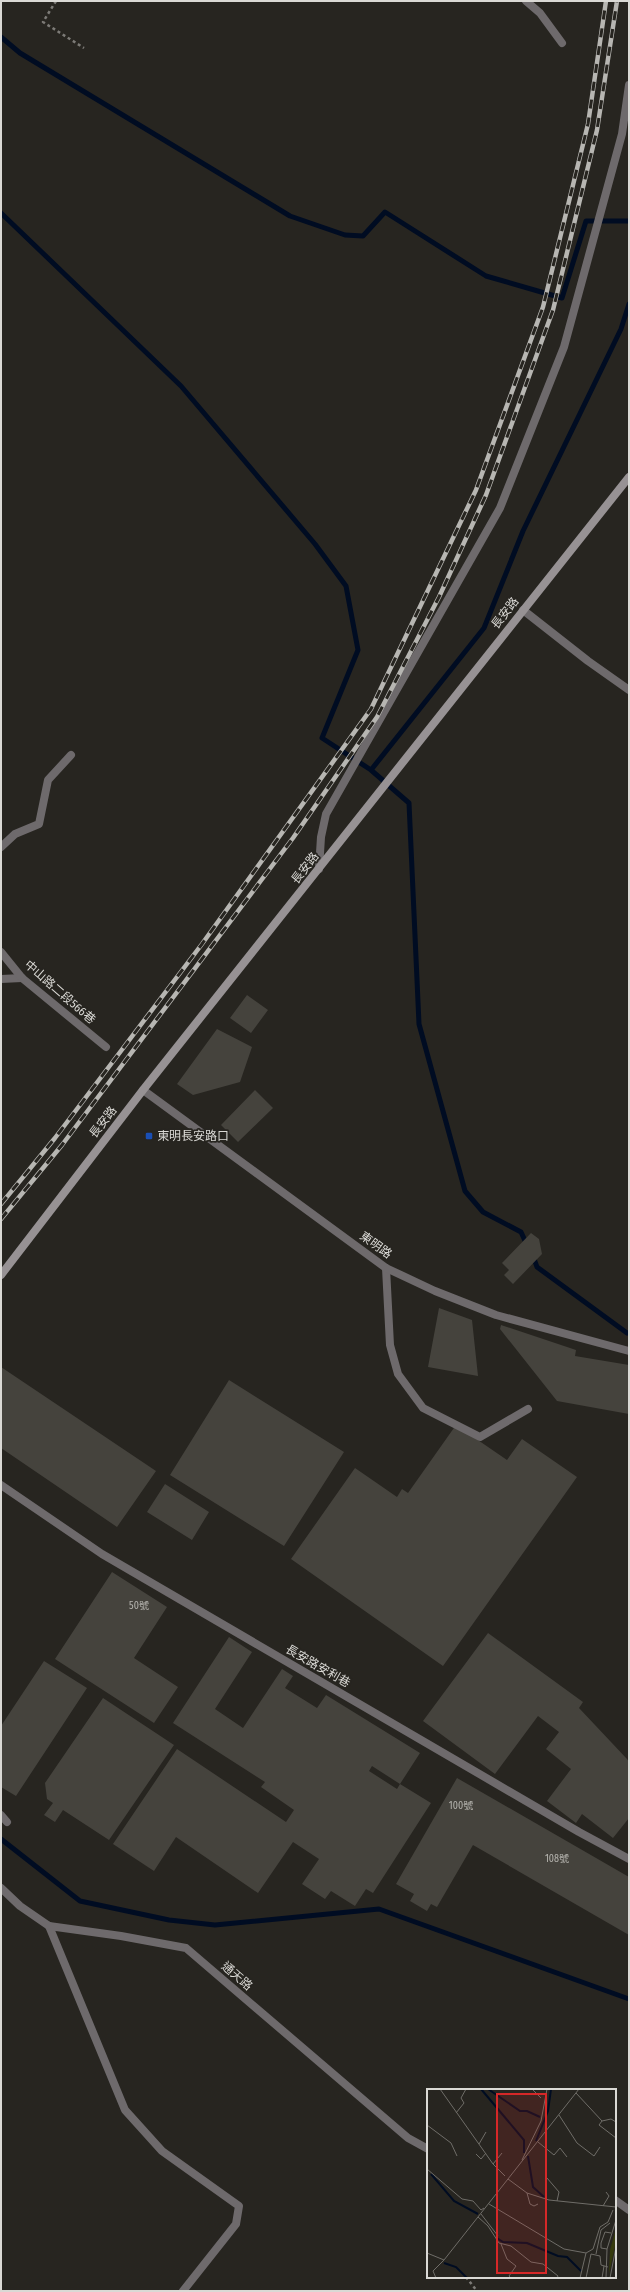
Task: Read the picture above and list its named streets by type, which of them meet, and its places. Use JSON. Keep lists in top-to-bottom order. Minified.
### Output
{"streets":{"main road":["長安路"],"street":["中山路二段566巷","東明路","長安路安利巷","通天路"]},"crossings":[["長安路","東明路"]],"places":{"transit":["東明長安路口"]},"house_numbers":["50號","100號","108號"]}
